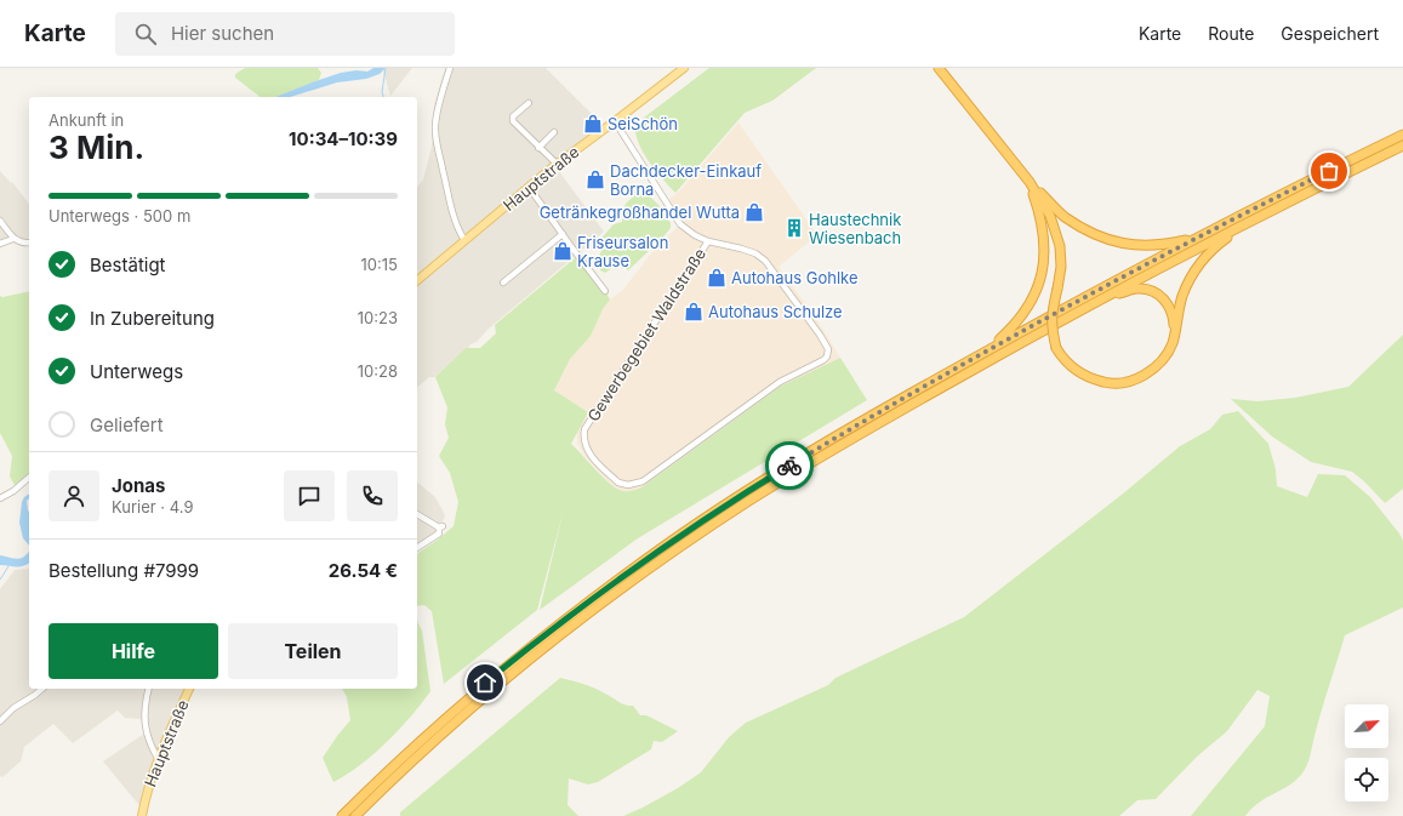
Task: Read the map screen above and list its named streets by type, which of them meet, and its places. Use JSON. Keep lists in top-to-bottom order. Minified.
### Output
{"streets":{"main road":["Hauptstraße"],"street":["Gewerbegebiet Waldstraße"]},"crossings":[["Hauptstraße","Gewerbegebiet Waldstraße"]],"places":{"shop":["SeiSchön","Dachdecker-Einkauf Borna","Getränkegroßhandel Wutta","Friseursalon Krause","Autohaus Gohlke","Autohaus Schulze"],"building":["Haustechnik Wiesenbach"]},"north":"top right","page":{"header":"Karte","search":"Hier suchen","nav":["Karte","Route","Gespeichert"],"heading":["3 Min.","Ankunft in","10:34–10:39"],"panel":["Jonas","Kurier · 4.9","Bestellung #7999","26.54 €"],"bar":"Unterwegs · 500 m","list":[["Bestätigt","10:15"],["In Zubereitung","10:23"],["Unterwegs","10:28"],"Geliefert"],"buttons":["Hilfe","Teilen"]}}
